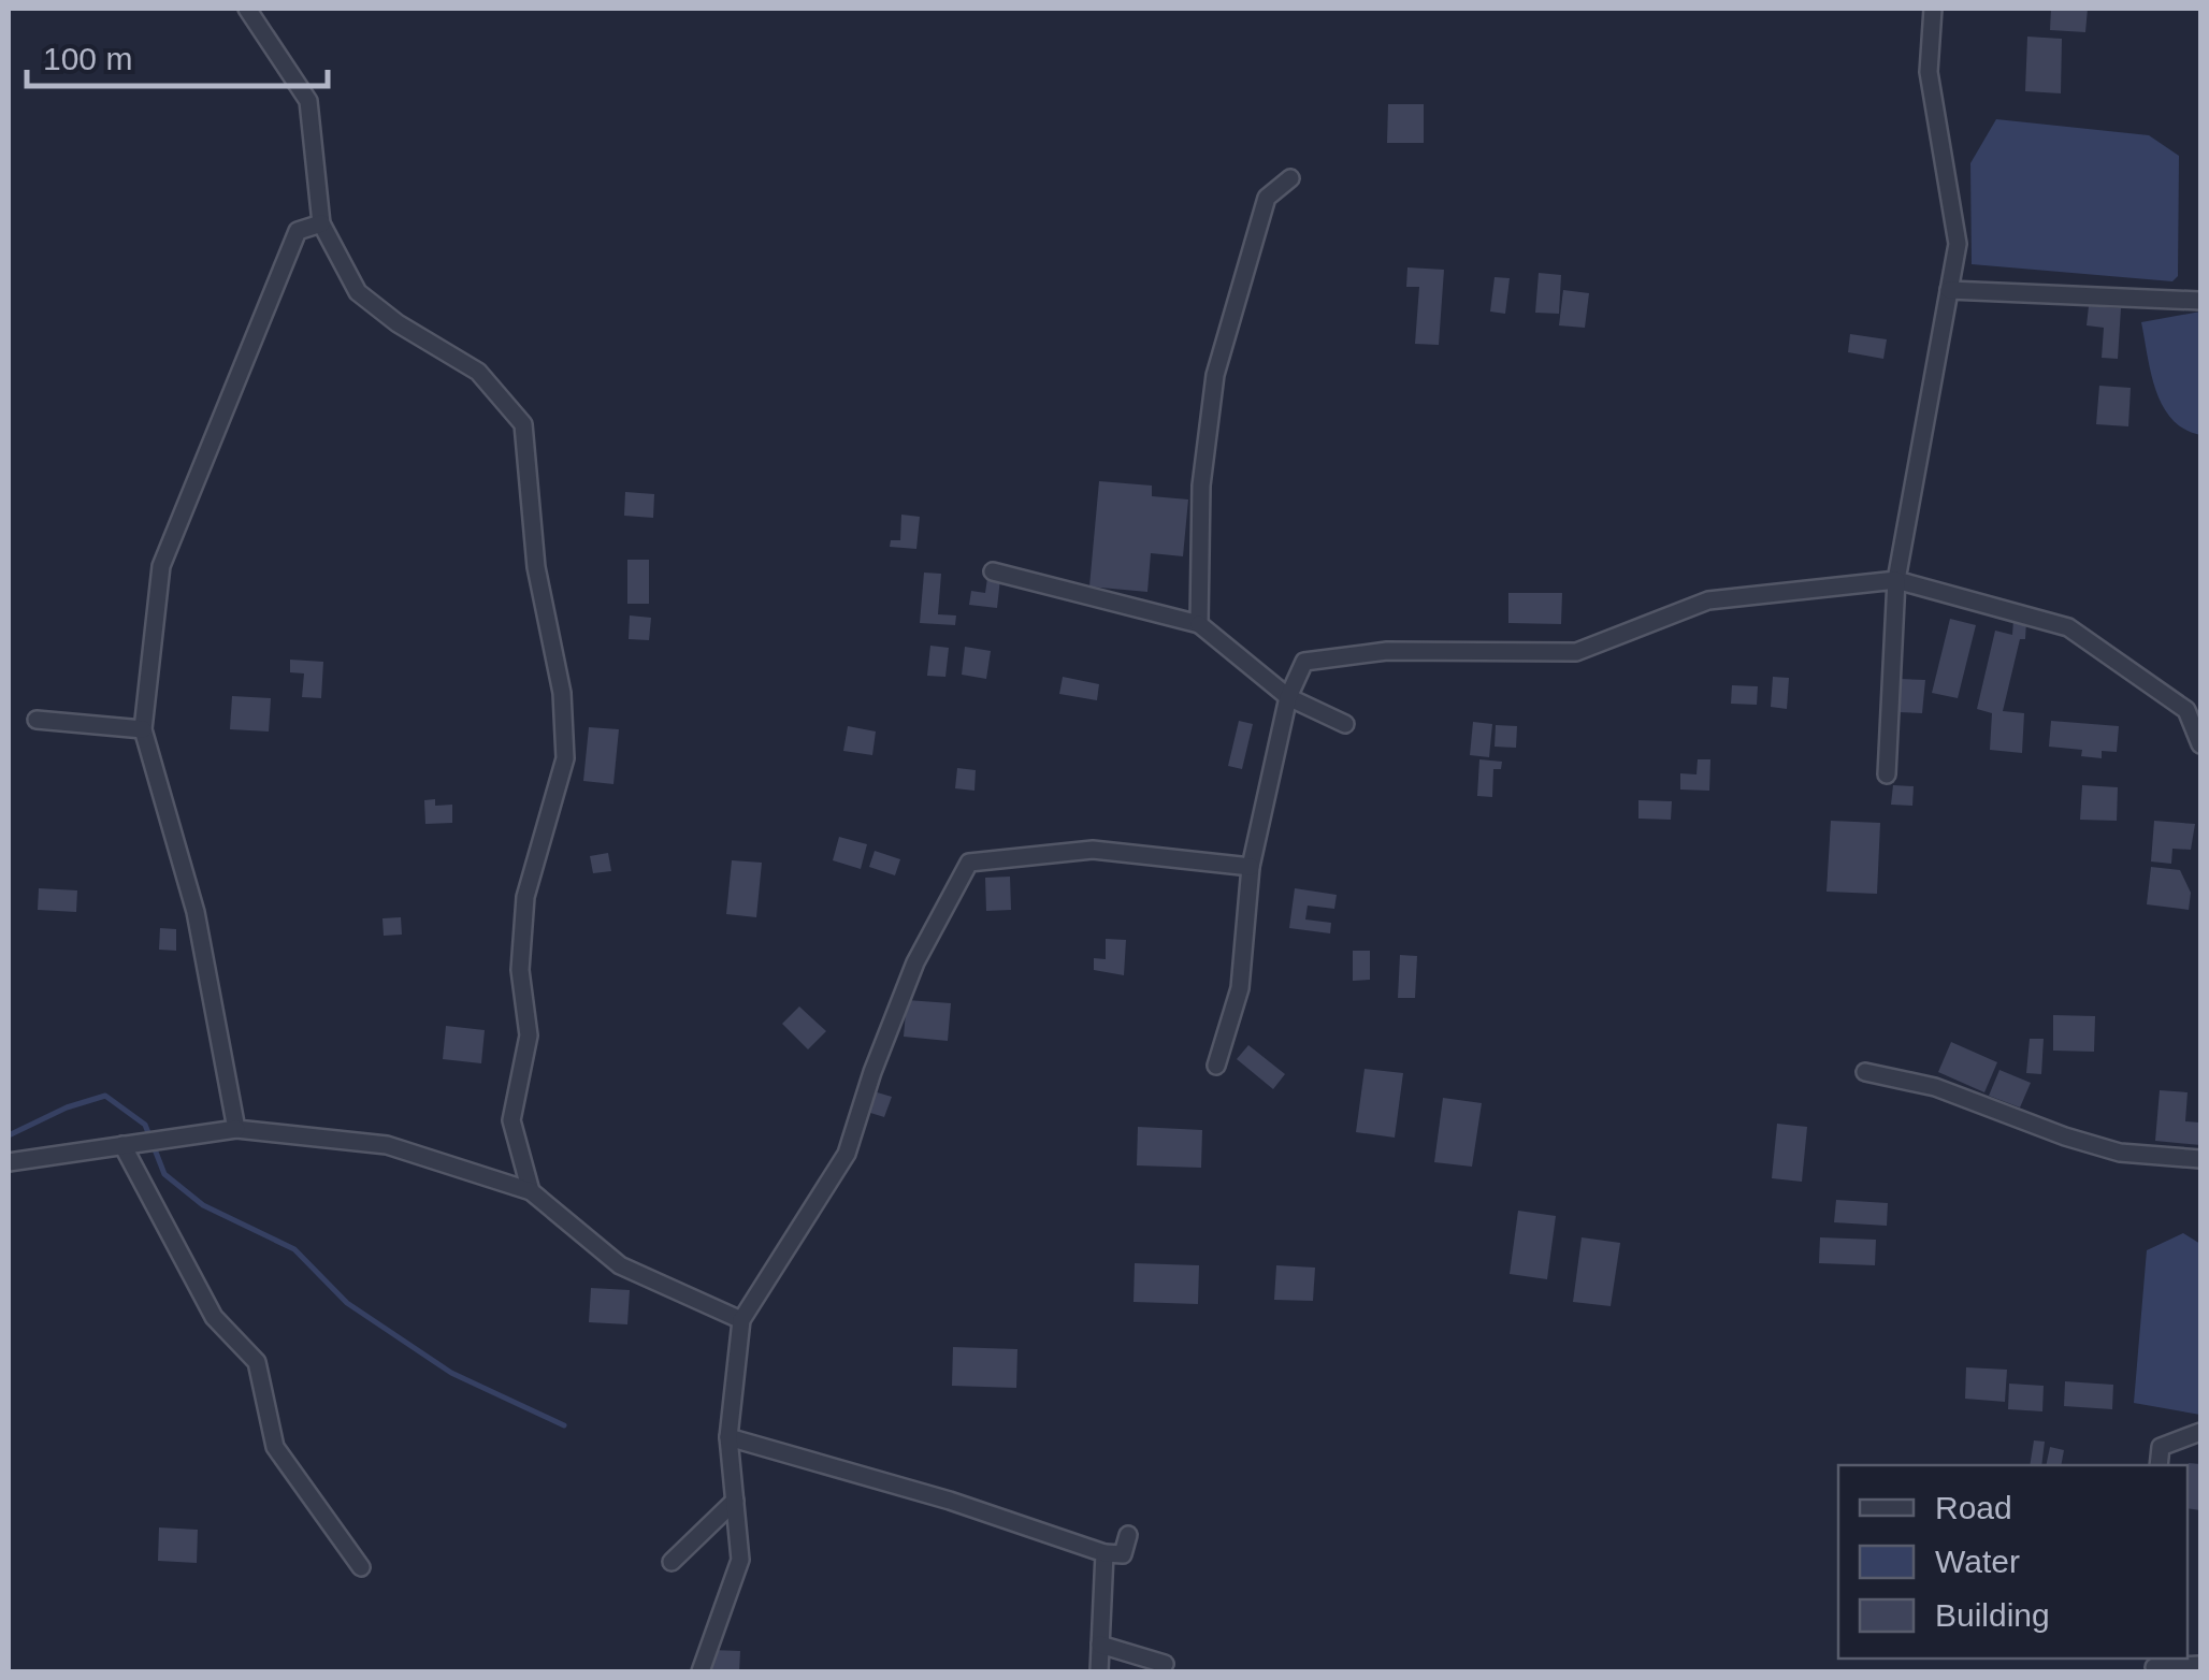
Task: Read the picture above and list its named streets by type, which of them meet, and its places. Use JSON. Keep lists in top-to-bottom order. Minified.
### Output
{"legend":["Road","Water","Building"],"scale_bar":"100 m"}
